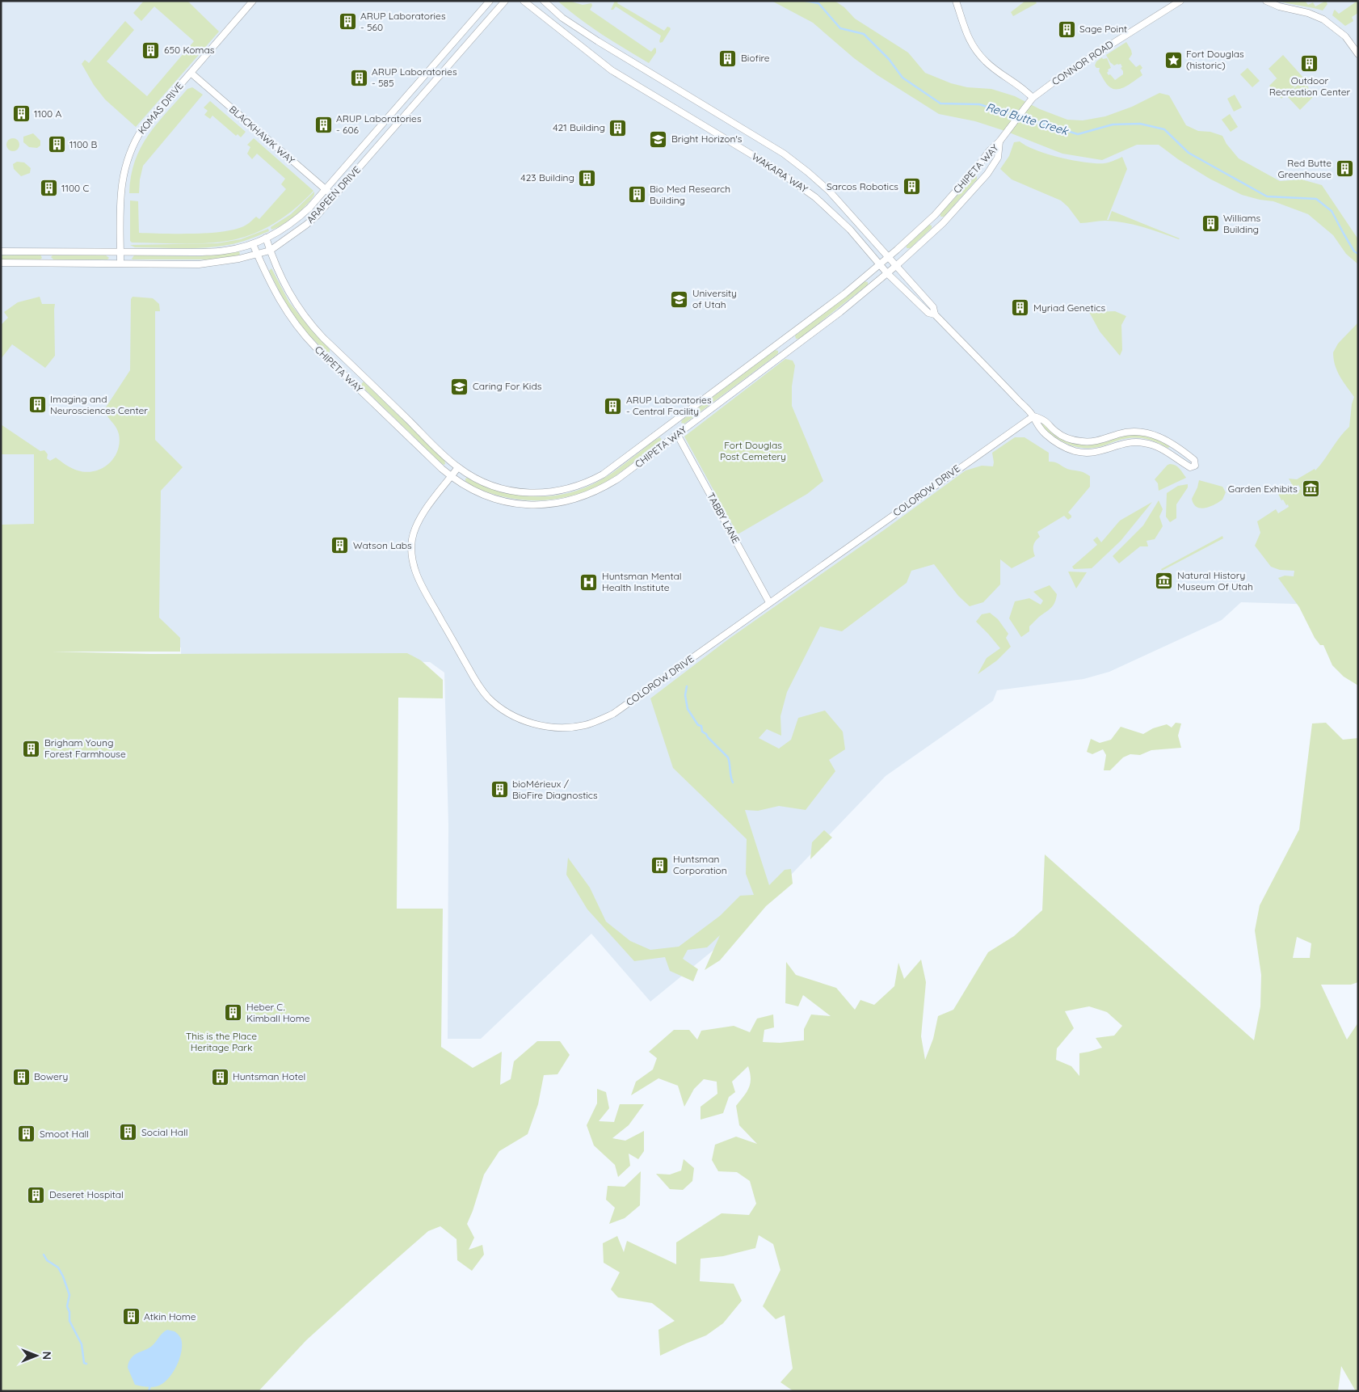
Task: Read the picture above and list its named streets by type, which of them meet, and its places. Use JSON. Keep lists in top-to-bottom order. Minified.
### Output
{"streets":{"street":["CONNOR ROAD","KOMAS DRIVE","BLACKHAWK WAY","CHIPETA WAY","WAKARA WAY","ARAPEEN DRIVE","COLOROW DRIVE","TABBY LANE"]},"crossings":[["CONNOR ROAD","CHIPETA WAY"],["KOMAS DRIVE","BLACKHAWK WAY"],["KOMAS DRIVE","ARAPEEN DRIVE"],["BLACKHAWK WAY","ARAPEEN DRIVE"],["CHIPETA WAY","WAKARA WAY"],["CHIPETA WAY","ARAPEEN DRIVE"],["CHIPETA WAY","COLOROW DRIVE"],["CHIPETA WAY","TABBY LANE"],["WAKARA WAY","COLOROW DRIVE"],["COLOROW DRIVE","TABBY LANE"]],"water":["Red Butte Creek"],"parks":["Fort Douglas Post Cemetery","This is the Place Heritage Park"],"places":{"building":["ARUP Laboratories - 560","Sage Point","650 Komas","Biofire","Outdoor Recreation Center","ARUP Laboratories - 585","1100 A","ARUP Laboratories - 606","421 Building","1100 B","Red Butte Greenhouse","423 Building","Sarcos Robotics","1100 C","Bio Med Research Building","Williams Building","Myriad Genetics","Imaging and Neurosciences Center","ARUP Laboratories - Central Facility","Watson Labs","Brigham Young Forest Farmhouse","bioMérieux / BioFire Diagnostics","Huntsman Corporation","Heber C. Kimball Home","Bowery","Huntsman Hotel","Social Hall","Smoot Hall","Deseret Hospital","Atkin Home"],"place":["Fort Douglas (historic)"],"school or university":["Bright Horizon's","University of Utah","Caring For Kids"],"museum":["Garden Exhibits","Natural History Museum Of Utah"],"hospital":["Huntsman Mental Health Institute"]},"north":"right"}
